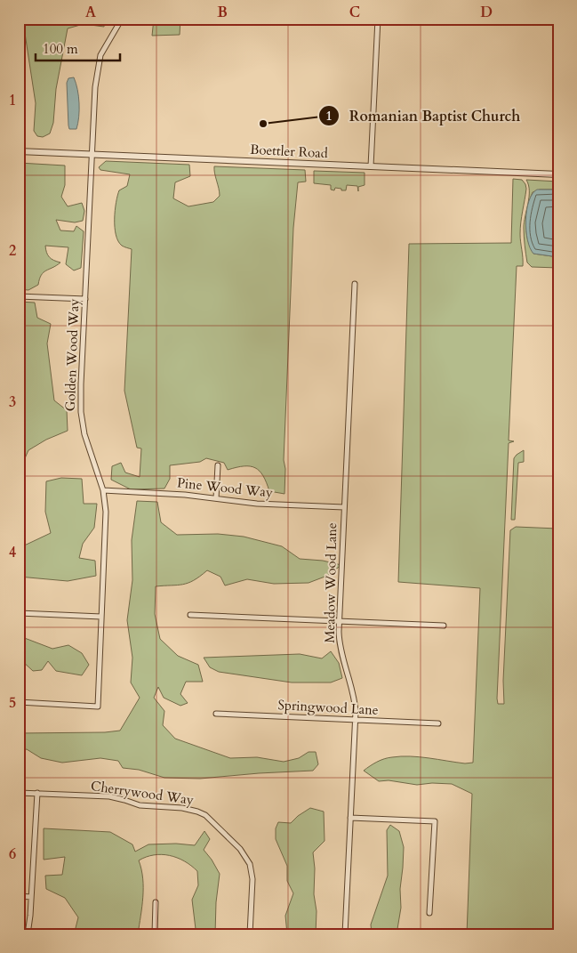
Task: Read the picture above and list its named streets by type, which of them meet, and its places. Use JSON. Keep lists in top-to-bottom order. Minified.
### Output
{"streets":{"street":["Boettler Road","Golden Wood Way","Pine Wood Way","Meadow Wood Lane","Springwood Lane","Cherrywood Way"]},"crossings":[["Boettler Road","Golden Wood Way"],["Golden Wood Way","Pine Wood Way"],["Pine Wood Way","Meadow Wood Lane"],["Meadow Wood Lane","Springwood Lane"]],"places":["Romanian Baptist Church"],"scale_bar":"100 m","grid":{"columns":["A","B","C","D"],"rows":["1","2","3","4","5","6"]}}
